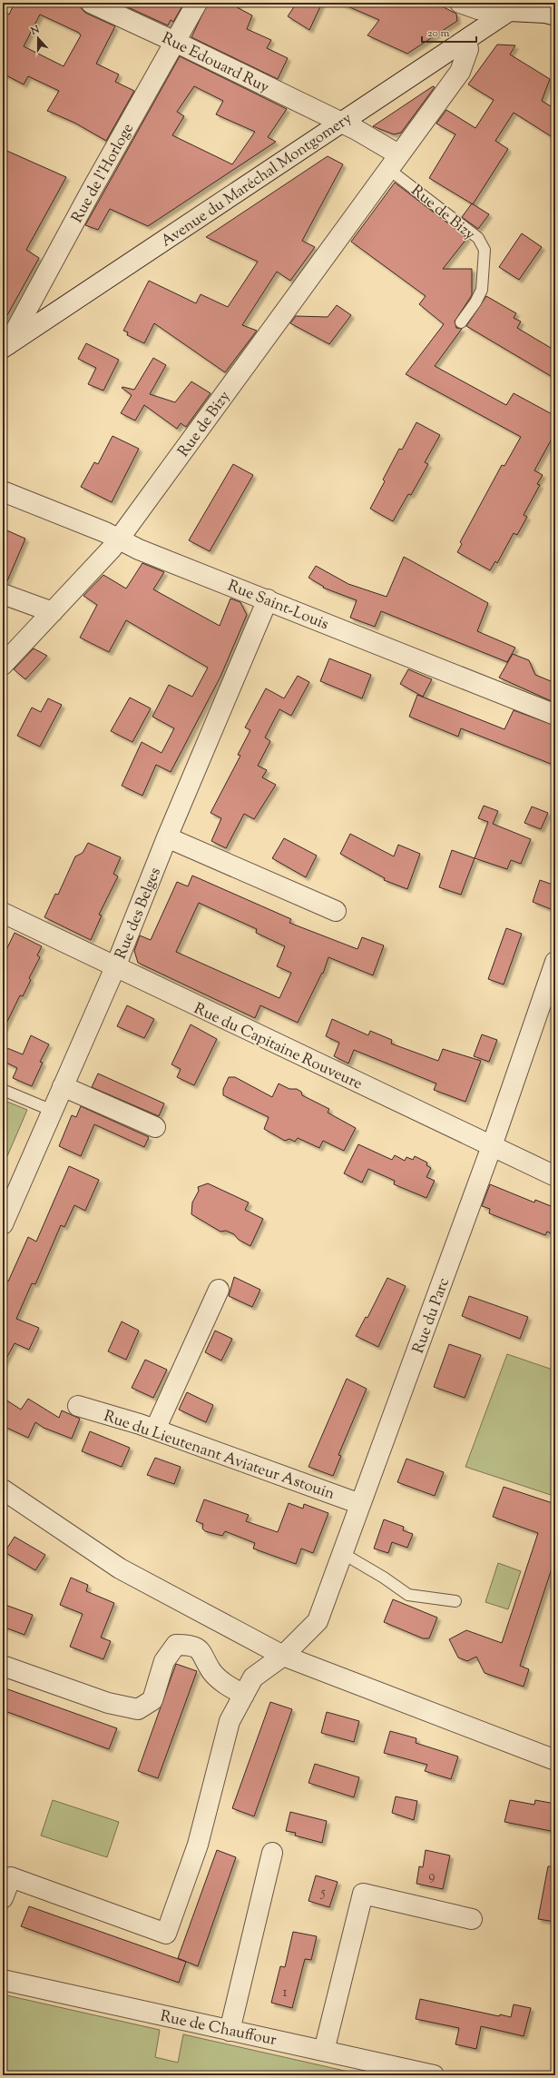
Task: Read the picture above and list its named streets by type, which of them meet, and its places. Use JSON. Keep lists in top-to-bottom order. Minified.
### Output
{"streets":{"street":["Rue Edouard Ruy","Rue de l'Horloge","Avenue du Maréchal Montgomery","Rue de Bizy","Rue Saint-Louis","Rue des Belges","Rue du Capitaine Rouveure","Rue du Parc","Rue du Lieutenant Aviateur Astouin","Rue de Chauffour"]},"crossings":[["Rue Edouard Ruy","Rue de l'Horloge"],["Rue Edouard Ruy","Avenue du Maréchal Montgomery"],["Rue Edouard Ruy","Rue de Bizy"],["Rue de l'Horloge","Avenue du Maréchal Montgomery"],["Avenue du Maréchal Montgomery","Rue de Bizy"],["Rue de Bizy","Rue Saint-Louis"],["Rue Saint-Louis","Rue des Belges"],["Rue des Belges","Rue du Capitaine Rouveure"],["Rue du Capitaine Rouveure","Rue du Parc"],["Rue du Parc","Rue du Lieutenant Aviateur Astouin"]],"house_numbers":["9","5","1"],"scale_bar":"20 m","north":"top"}
